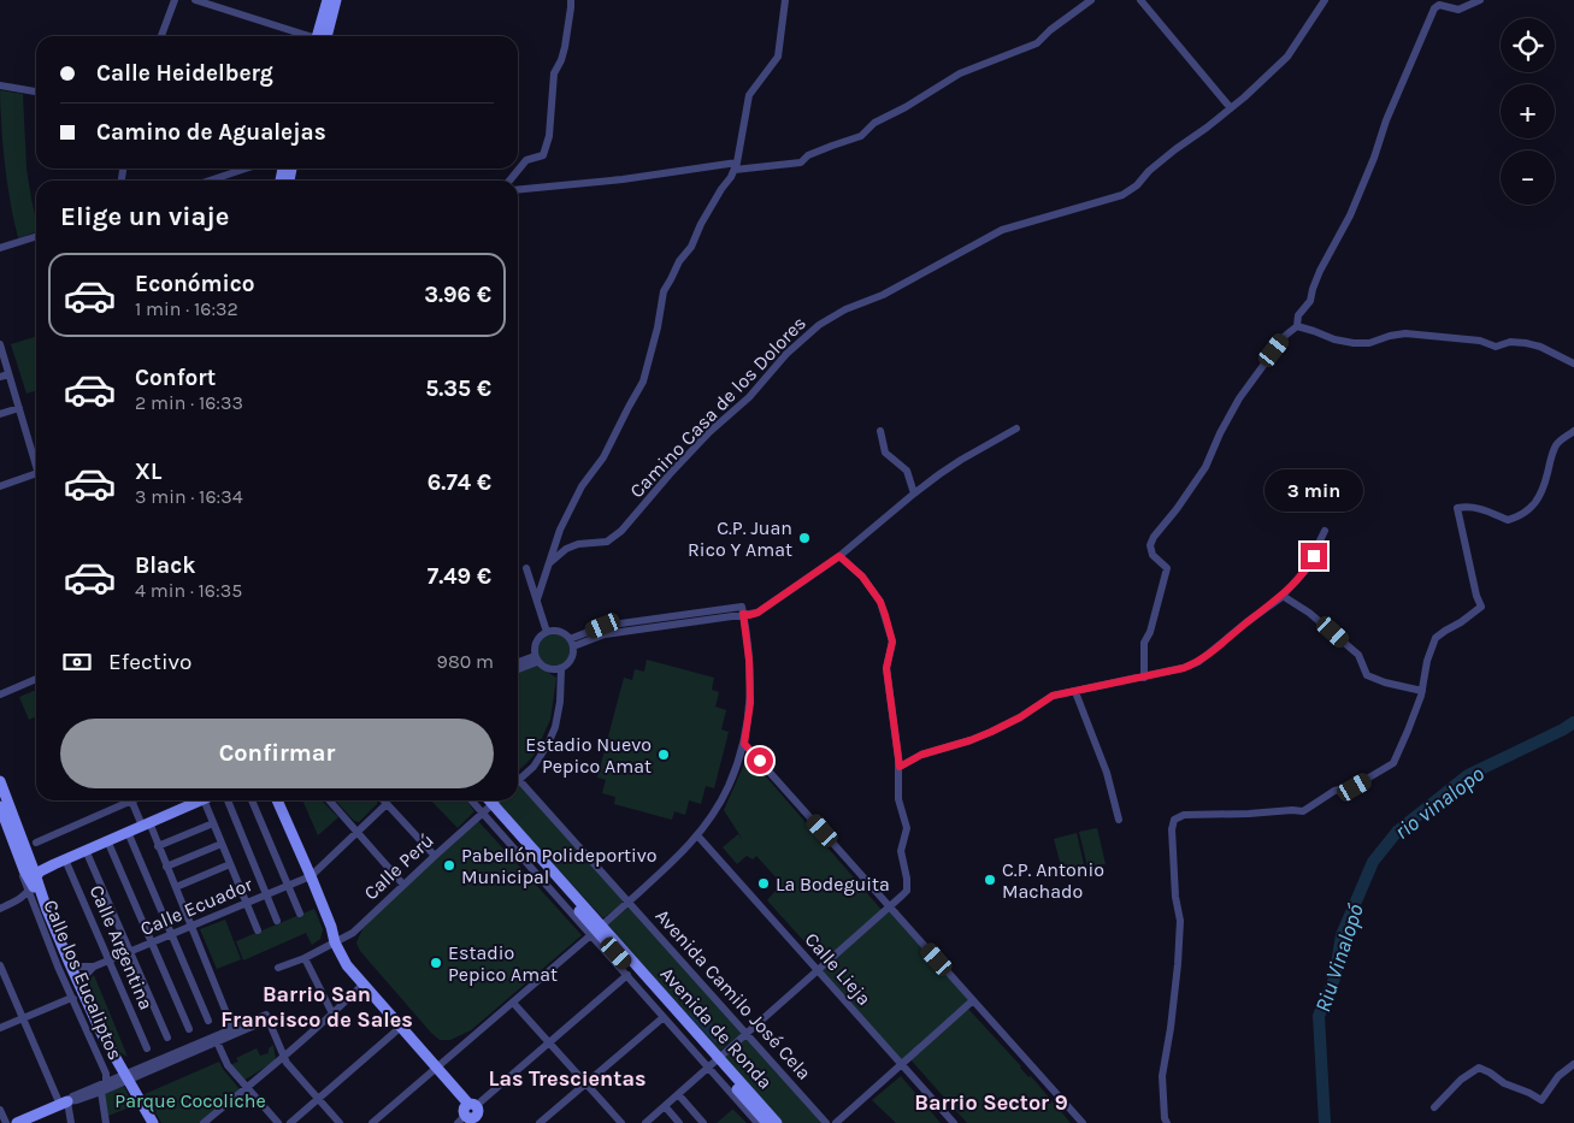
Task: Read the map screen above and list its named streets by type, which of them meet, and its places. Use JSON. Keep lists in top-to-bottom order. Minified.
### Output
{"streets":{"street":["Camino Casa de los Dolores","Calle Perú","Calle Ecuador","Calle Argentina","Calle Lieja","Calle los Eucaliptos","Avenida Camilo José Cela","Avenida de Ronda"]},"crossings":[["Calle Perú","Avenida de Ronda"],["Calle Ecuador","Calle Argentina"]],"districts":["Barrio San Francisco de Sales","Las Trescientas","Barrio Sector 9"],"water":["rio vinalopo","Riu Vinalopó"],"parks":["Parque Cocoliche"],"places":["C.P. Juan Rico Y Amat","Estadio Nuevo Pepico Amat","Pabellón Polideportivo Municipal","C.P. Antonio Machado","La Bodeguita","Estadio Pepico Amat"],"page":{"map_buttons":["+","−"],"banner":["Calle Heidelberg","Camino de Agualejas"],"heading":"Elige un viaje","list":[{"name":"Económico","note":"1 min · 16:32","value":"3.96 €"},{"name":"Confort","note":"2 min · 16:33","value":"5.35 €"},{"name":"XL","note":"3 min · 16:34","value":"6.74 €"},{"name":"Black","note":"4 min · 16:35","value":"7.49 €"}],"bubble":"3 min","pay":["Efectivo","980 m"],"buttons":"Confirmar"}}
